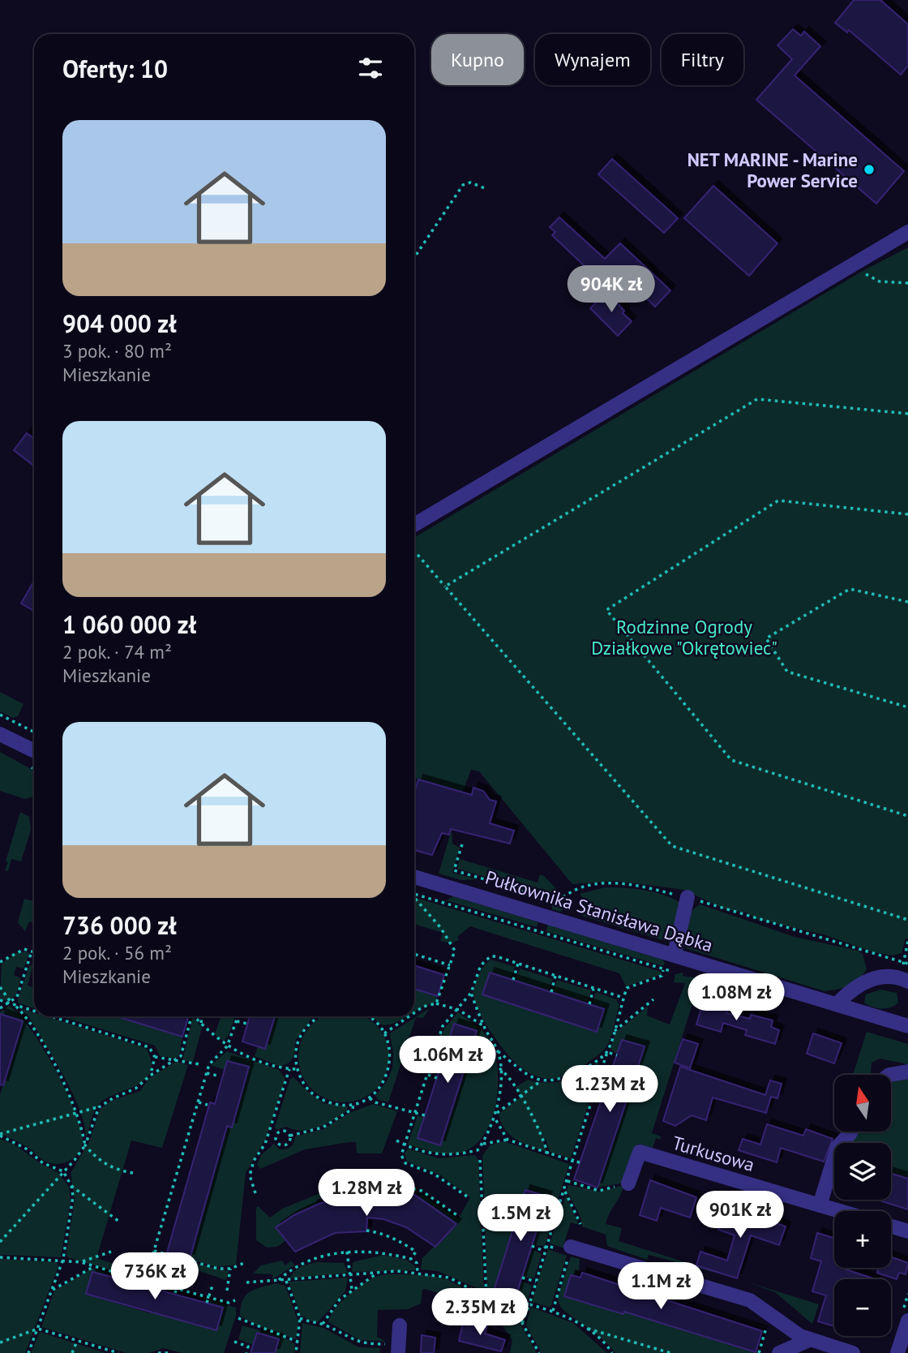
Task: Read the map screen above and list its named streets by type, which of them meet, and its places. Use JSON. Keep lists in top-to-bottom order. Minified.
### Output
{"streets":{"street":["Pułkownika Stanisława Dąbka","Turkusowa"]},"parks":["Rodzinne Ogrody Działkowe \"Okrętowiec\""],"places":["NET MARINE - Marine Power Service"],"north":"top","page":{"chip":["Kupno","Wynajem","Filtry"],"heading":"Oferty: 10","list":[{"name":"904 000 zł","note":"3 pok. · 80 m² · Mieszkanie"},{"name":"1 060 000 zł","note":"2 pok. · 74 m² · Mieszkanie"},{"name":"736 000 zł","note":"2 pok. · 56 m² · Mieszkanie"}],"price":["904K zł","1.08M zł","1.06M zł","1.23M zł","1.28M zł","901K zł","1.5M zł","736K zł","1.1M zł","2.35M zł"],"map_buttons":["+","−"]}}
